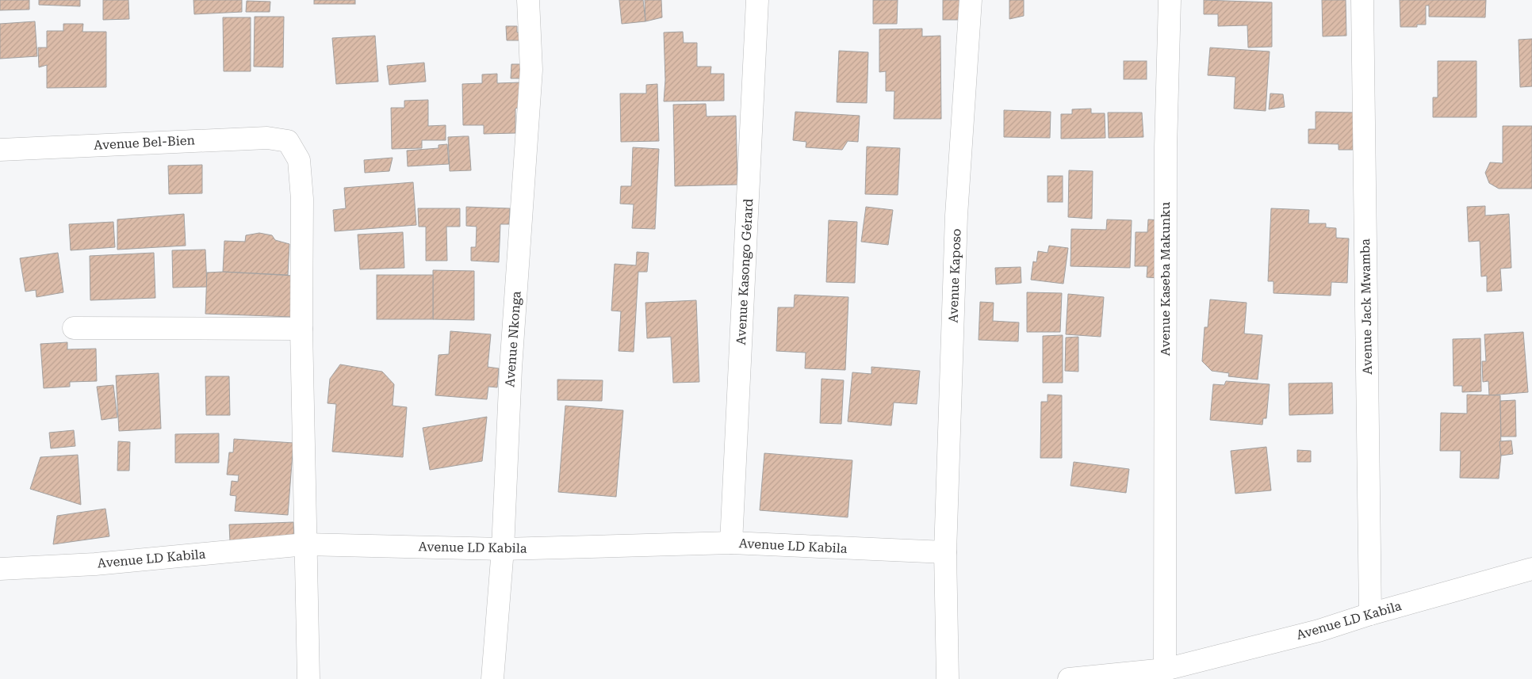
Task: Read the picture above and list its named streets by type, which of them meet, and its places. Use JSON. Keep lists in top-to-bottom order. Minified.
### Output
{"streets":{"street":["Avenue Bel-Bien","Avenue Kasongo Gérard","Avenue Kaposo","Avenue Kaseba Makunku","Avenue Jack Mwamba","Avenue Nkonga","Avenue LD Kabila"]},"crossings":[["Avenue Kasongo Gérard","Avenue LD Kabila"],["Avenue Kaposo","Avenue LD Kabila"],["Avenue Kaseba Makunku","Avenue LD Kabila"],["Avenue Jack Mwamba","Avenue LD Kabila"],["Avenue Nkonga","Avenue LD Kabila"]]}
